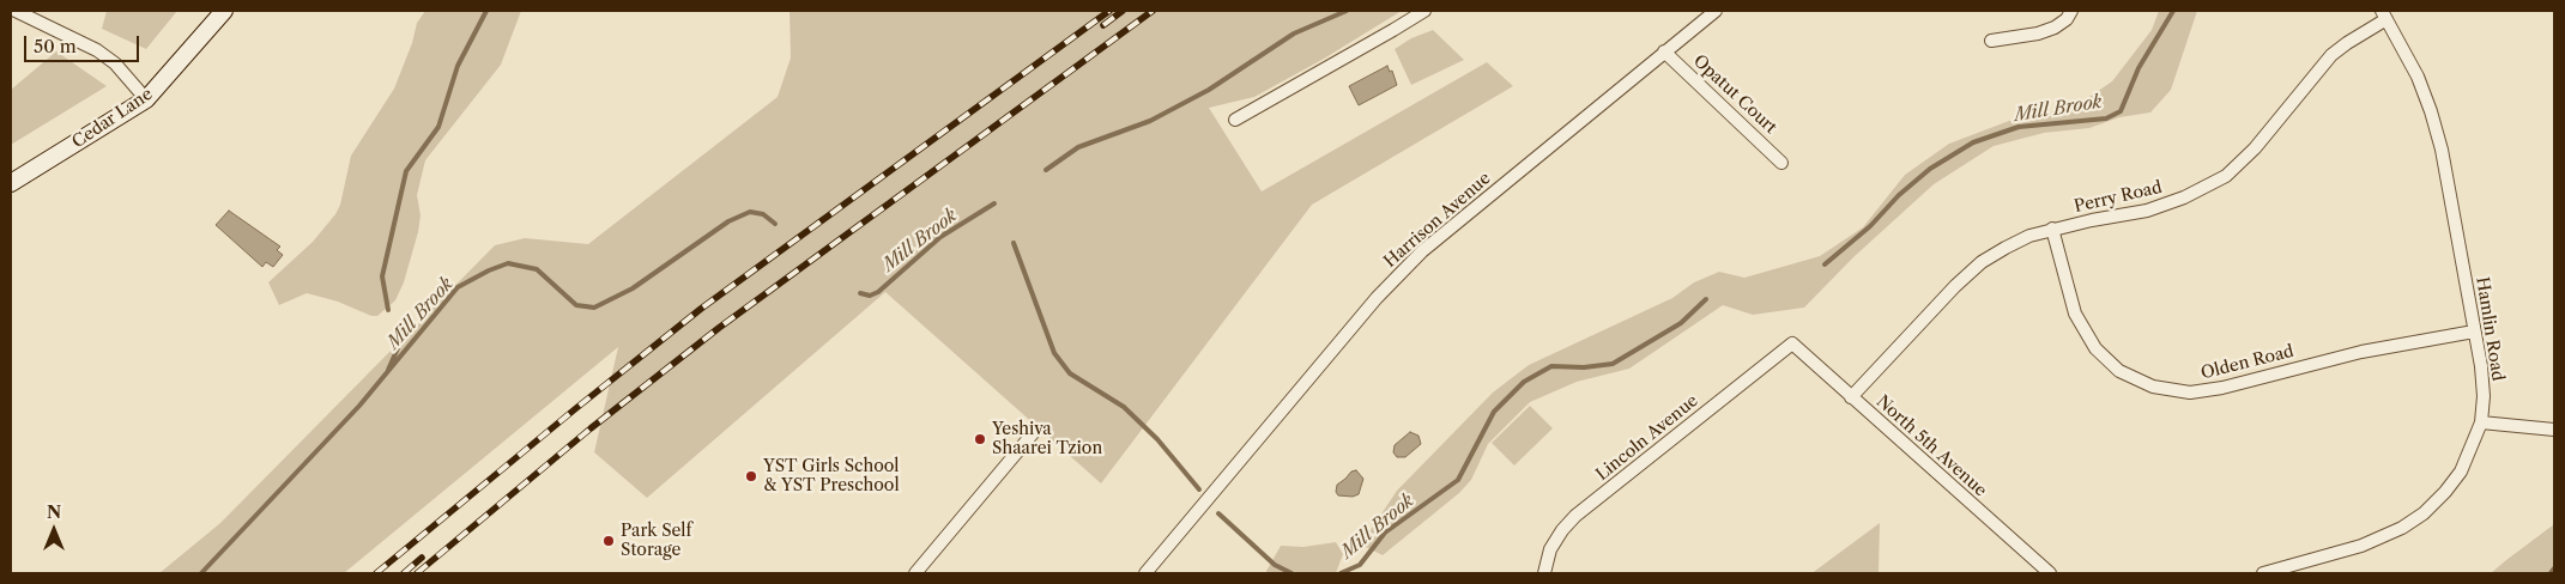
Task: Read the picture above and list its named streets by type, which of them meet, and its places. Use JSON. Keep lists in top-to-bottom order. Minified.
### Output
{"streets":{"street":["Opatut Court","Cedar Lane","Perry Road","Harrison Avenue","Hamlin Road","Olden Road","Lincoln Avenue","North 5th Avenue"]},"crossings":[["Opatut Court","Harrison Avenue"],["Perry Road","Hamlin Road"],["Perry Road","Olden Road"],["Perry Road","North 5th Avenue"],["Hamlin Road","Olden Road"],["Lincoln Avenue","North 5th Avenue"]],"water":["Mill Brook"],"places":["Yeshiva Shaarei Tzion","YST Girls School & YST Preschool","Park Self Storage"],"scale_bar":"50 m","north":"top"}
